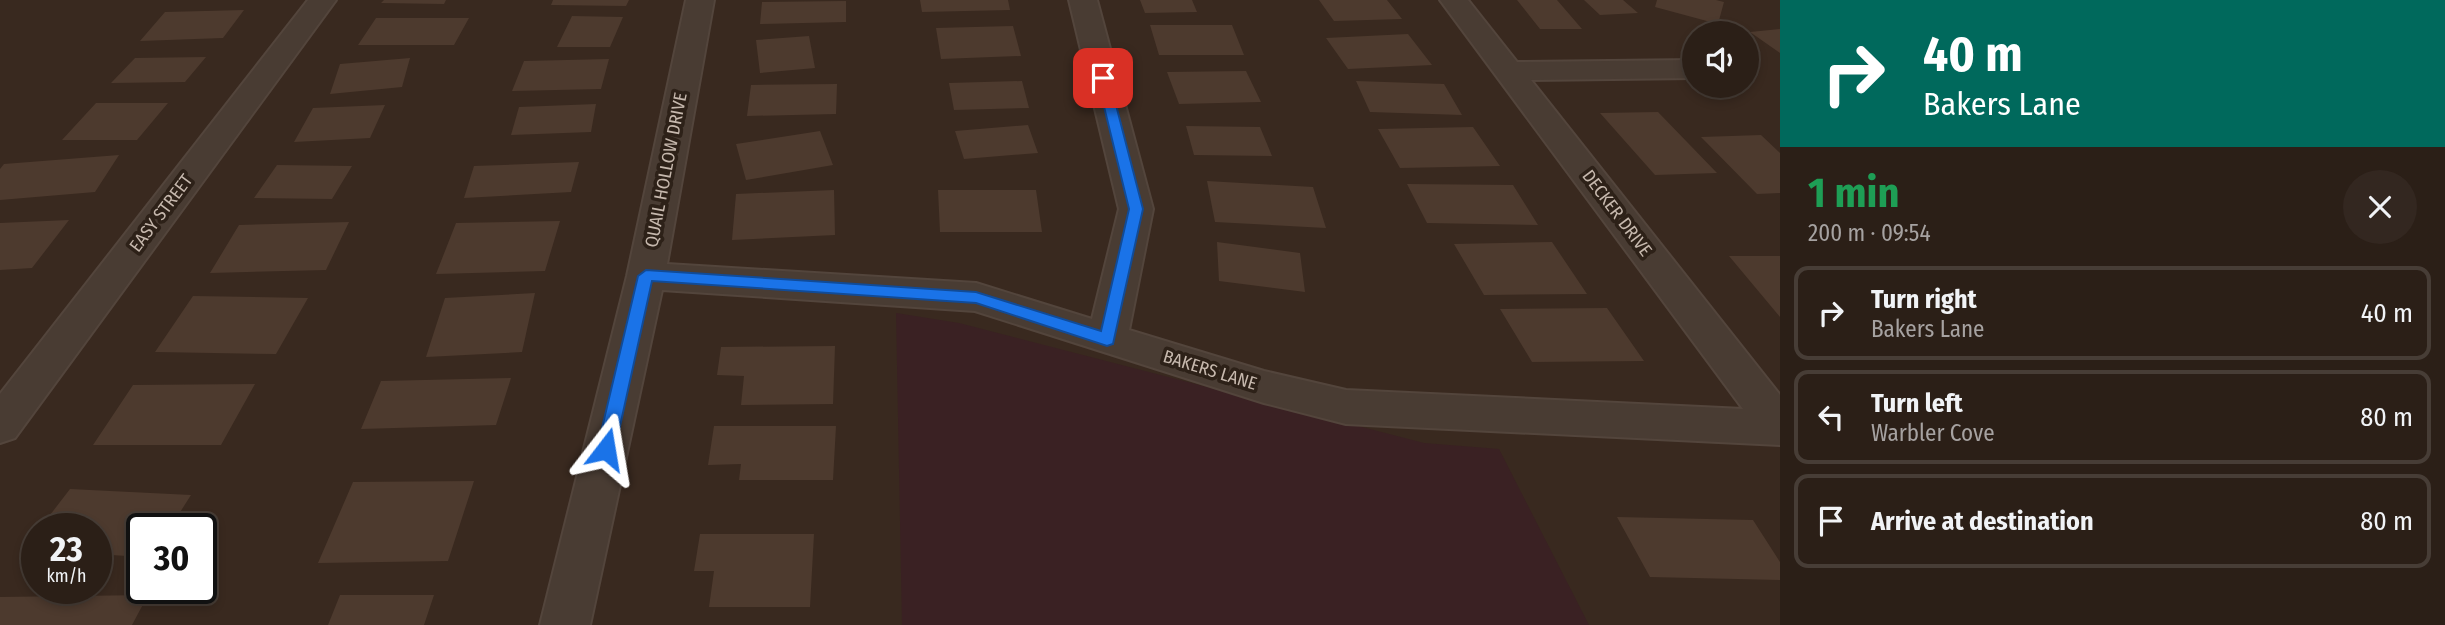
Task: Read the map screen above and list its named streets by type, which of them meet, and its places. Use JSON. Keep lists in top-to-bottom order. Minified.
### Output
{"streets":{"street":["QUAIL HOLLOW DRIVE","EASY STREET","DECKER DRIVE","BAKERS LANE"]},"crossings":[["QUAIL HOLLOW DRIVE","BAKERS LANE"],["DECKER DRIVE","BAKERS LANE"]],"page":{"turn":["40 m","Bakers Lane"],"heading":["1 min","200 m · 09:54"],"list":[{"name":"Turn right","note":"Bakers Lane","value":"40 m"},{"name":"Turn left","note":"Warbler Cove","value":"80 m"},{"name":"Arrive at destination","value":"80 m"}],"speed":"23 km/h","limit":"30"}}
